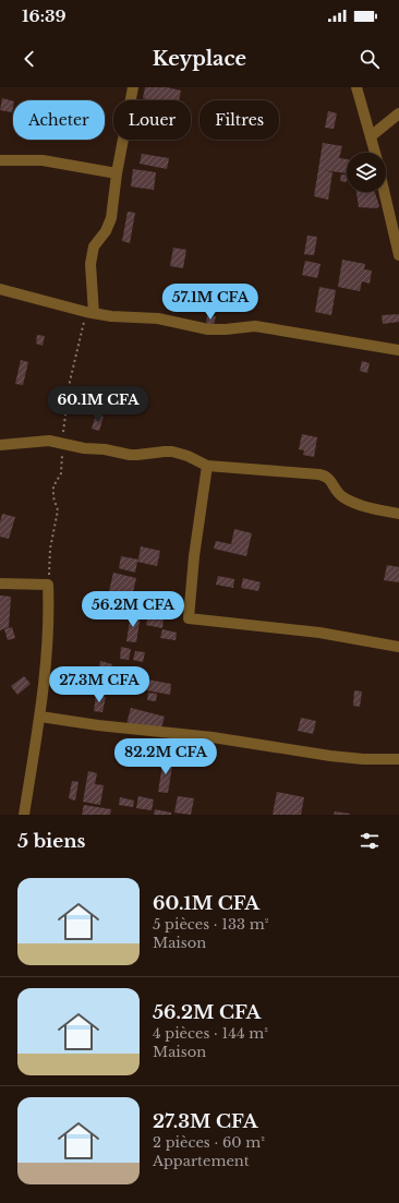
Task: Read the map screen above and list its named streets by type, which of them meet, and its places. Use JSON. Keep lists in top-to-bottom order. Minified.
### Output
{"page":{"status":"16:39","header":"Keyplace","chip":["Acheter","Louer","Filtres"],"price":["57.1M CFA","60.1M CFA","56.2M CFA","27.3M CFA","82.2M CFA"],"heading":"5 biens","list":[{"name":"60.1M CFA","note":"5 pièces · 133 m² · Maison"},{"name":"56.2M CFA","note":"4 pièces · 144 m² · Maison"},{"name":"27.3M CFA","note":"2 pièces · 60 m² · Appartement"}]}}
